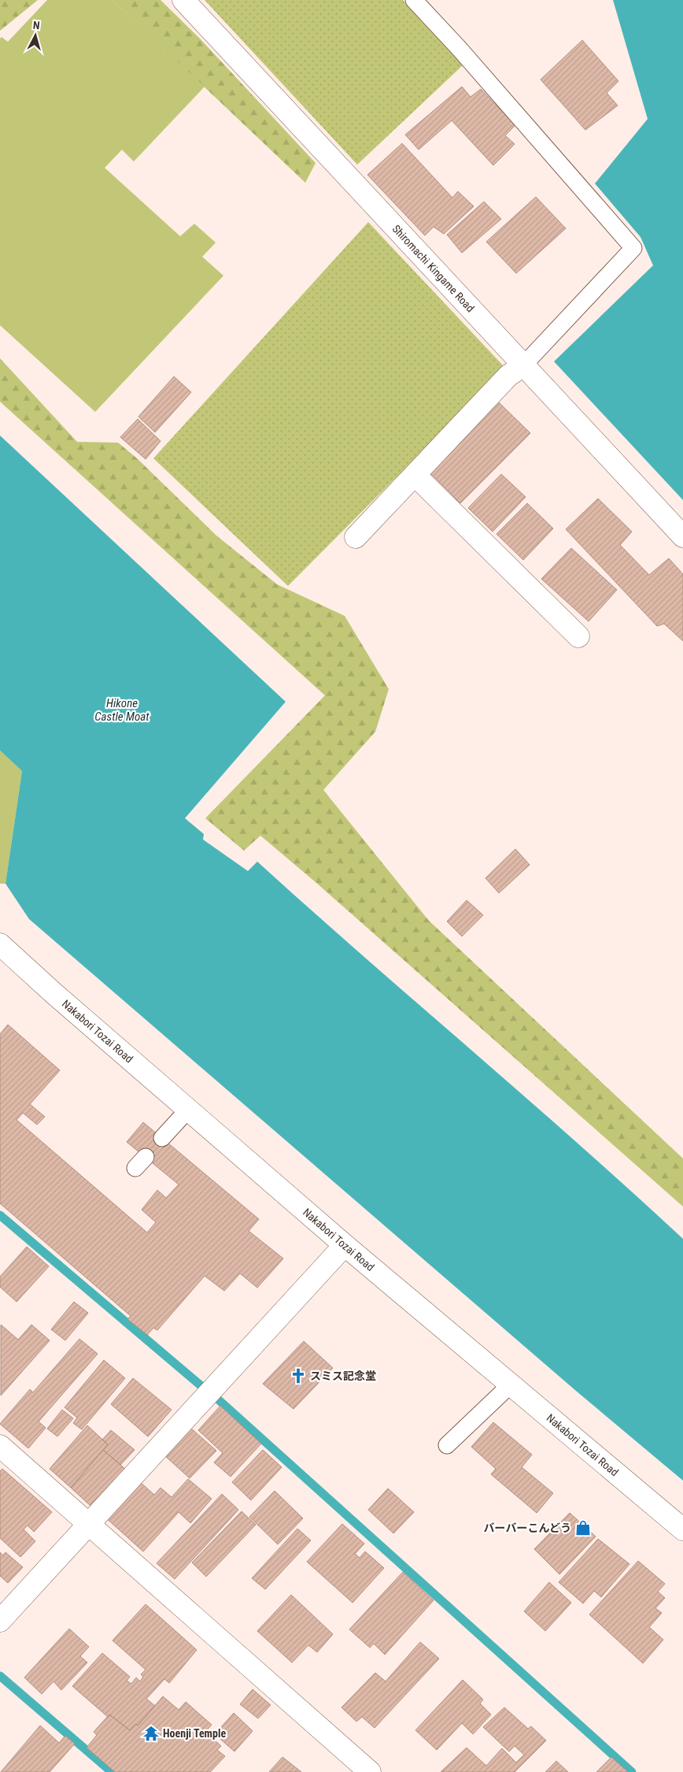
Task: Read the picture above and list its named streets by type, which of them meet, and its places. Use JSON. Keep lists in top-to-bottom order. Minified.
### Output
{"streets":{"street":["Shiromachi Kingame Road","Nakabori Tozai Road"]},"water":["Hikone Castle Moat"],"places":{"church":["スミス記念堂"],"shop":["バーバーこんどう"],"temple":["Hoenji Temple"]},"north":"top"}
